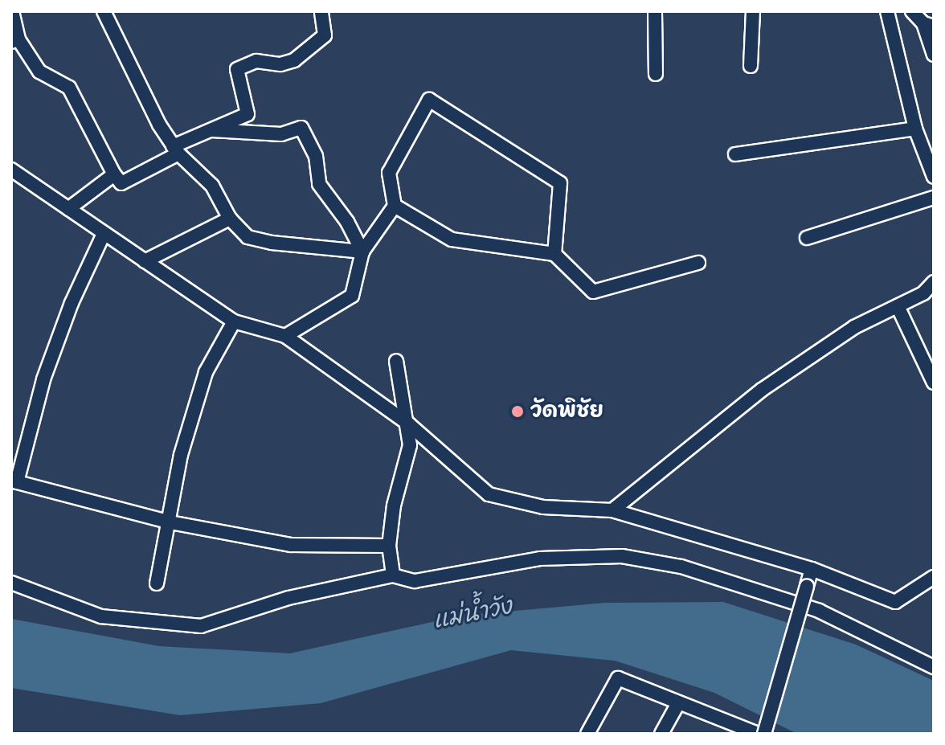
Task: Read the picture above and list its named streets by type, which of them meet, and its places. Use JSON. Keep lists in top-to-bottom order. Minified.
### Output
{"water":["แม่น้ำวัง"],"places":["วัดพิชัย"]}
